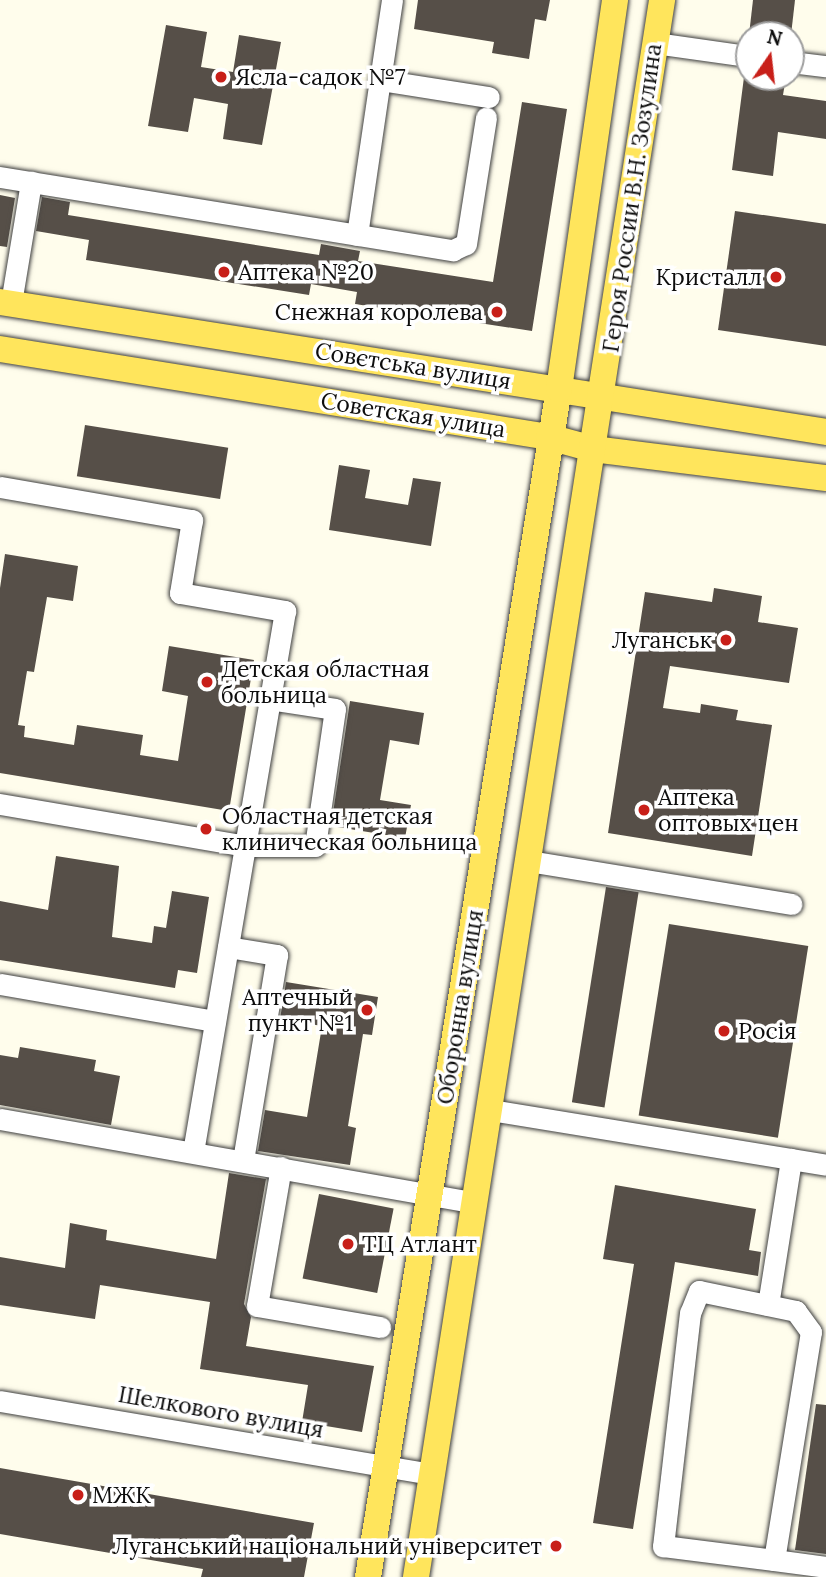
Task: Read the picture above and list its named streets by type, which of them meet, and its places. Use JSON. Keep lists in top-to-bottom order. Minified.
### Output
{"streets":{"main road":["Героя России В.Н. Зозулина","Совєтська вулиця","Советская улица","Оборонна вулиця"],"street":["Шелкового вулиця"]},"crossings":[["Героя России В.Н. Зозулина","Совєтська вулиця"],["Героя России В.Н. Зозулина","Советская улица"],["Героя России В.Н. Зозулина","Оборонна вулиця"],["Советская улица","Оборонна вулиця"],["Оборонна вулиця","Шелкового вулиця"]],"places":["Ясла-садок №7","Аптека №20","Кристалл","Снежная королева","Луганськ","Детская областная больница","Аптека оптовых цен","Областная детская клиническая больница","Аптечный пункт №1","Росія","ТЦ Атлант","МЖК","Луганський національний університет"],"north":"top"}
